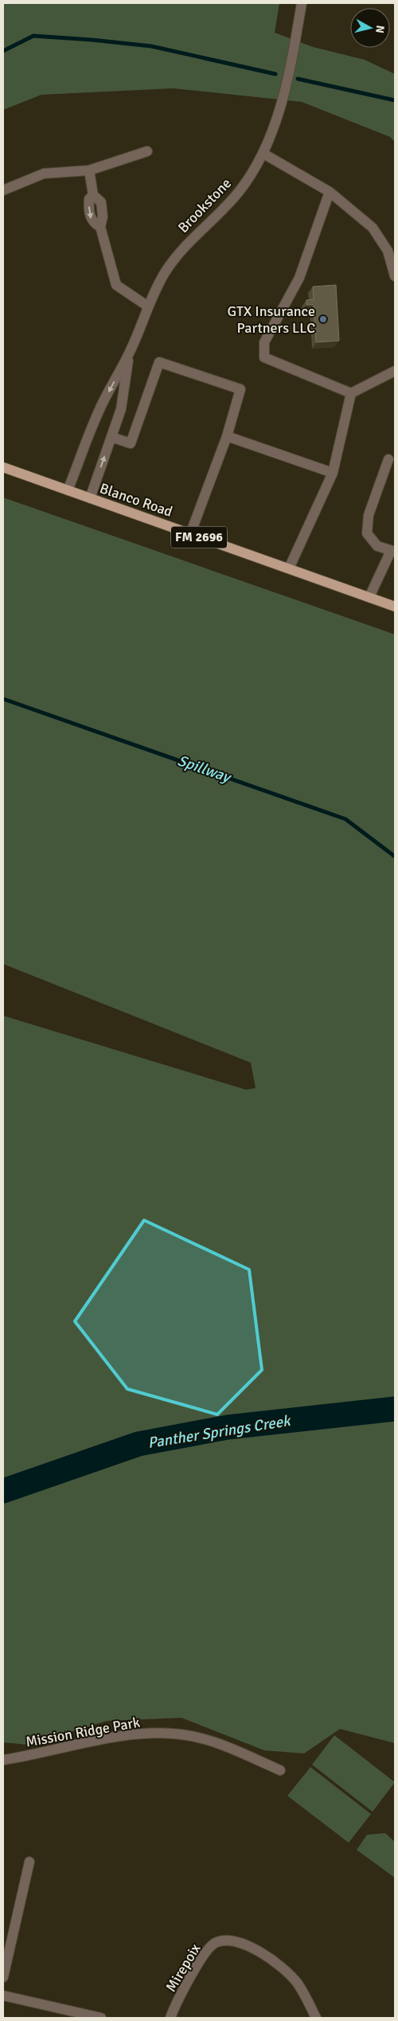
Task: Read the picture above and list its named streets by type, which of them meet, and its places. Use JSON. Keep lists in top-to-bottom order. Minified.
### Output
{"streets":{"main road":["Blanco Road","FM 2696"],"street":["Brookstone","Mission Ridge Park","Mirepoix"]},"crossings":[["Brookstone","Blanco Road"]],"water":["Spillway","Panther Springs Creek"],"places":["GTX Insurance Partners LLC"],"north":"right"}
